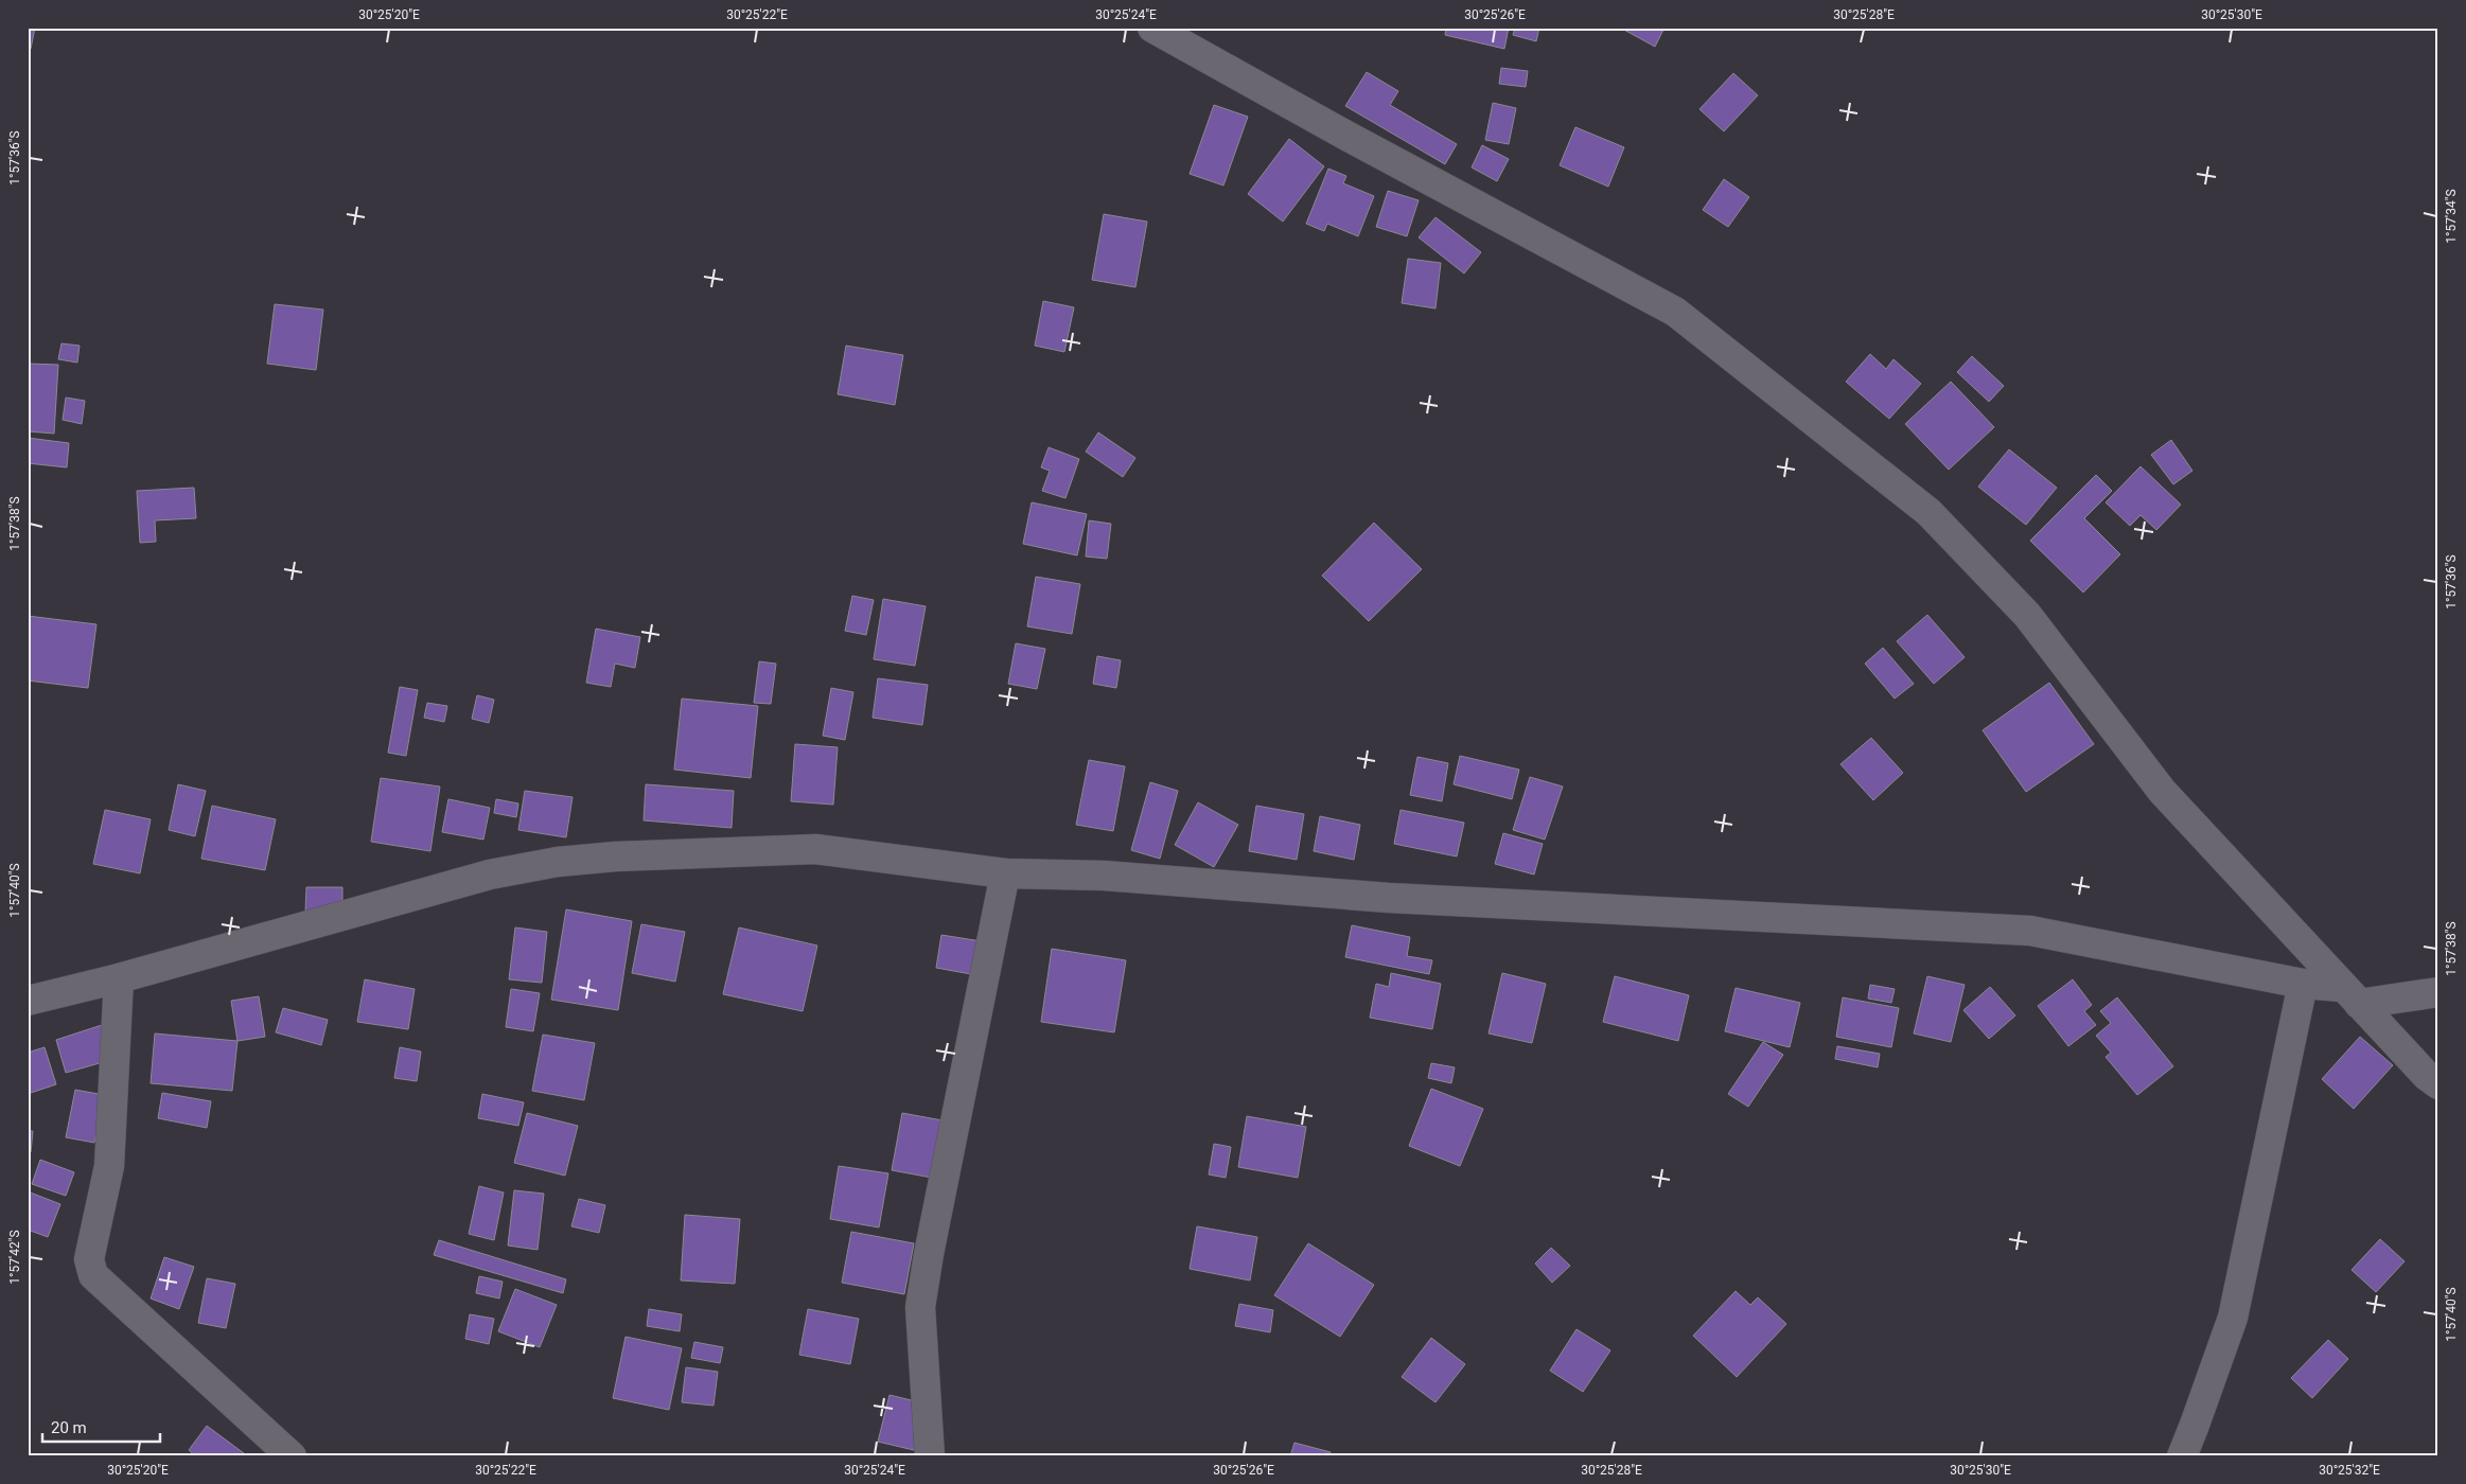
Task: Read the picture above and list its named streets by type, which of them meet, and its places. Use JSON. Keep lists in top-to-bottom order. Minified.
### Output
{"scale_bar":"20 m","coordinates":["30°25'20\"E","30°25'22\"E","30°25'24\"E","30°25'26\"E","30°25'28\"E","30°25'30\"E","1°57'36\"S","1°57'34\"S","1°57'38\"S","1°57'40\"S","1°57'42\"S","30°25'32\"E"]}
